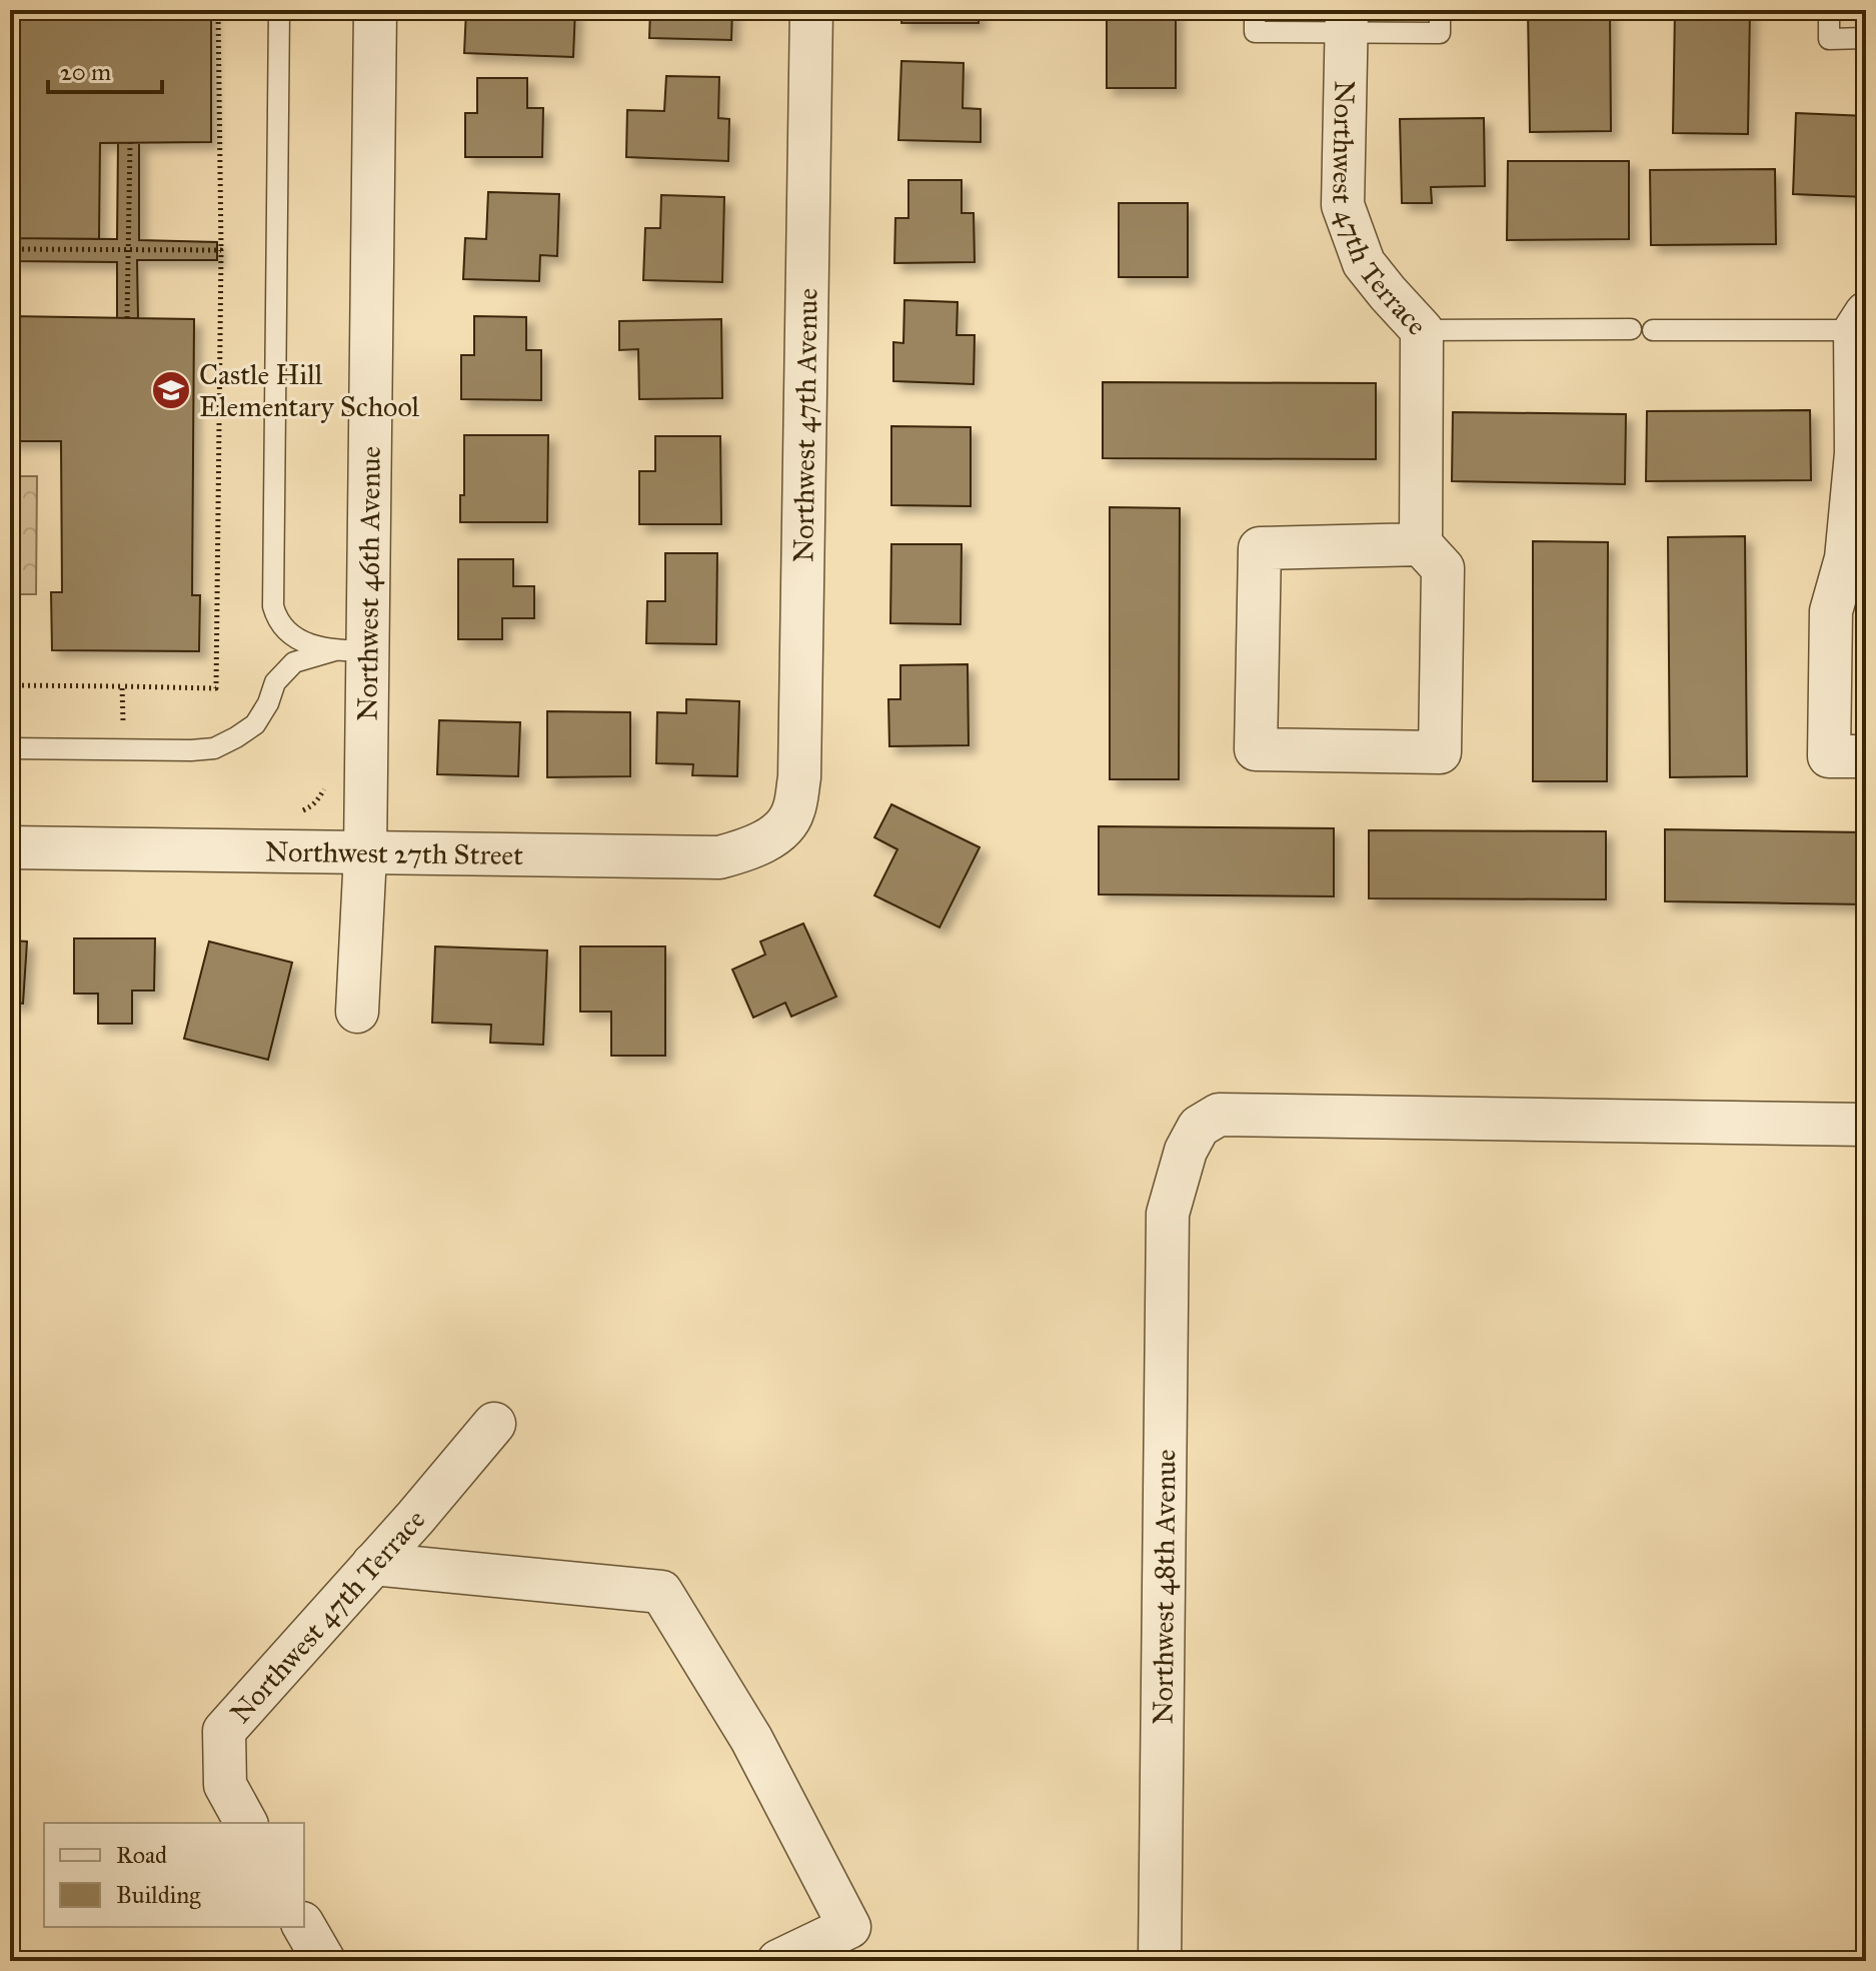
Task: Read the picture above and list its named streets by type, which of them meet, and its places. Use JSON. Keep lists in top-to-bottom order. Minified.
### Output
{"streets":{"street":["Northwest 47th Terrace","Northwest 47th Avenue","Northwest 46th Avenue","Northwest 27th Street","Northwest 48th Avenue"]},"crossings":[["Northwest 47th Avenue","Northwest 27th Street"],["Northwest 46th Avenue","Northwest 27th Street"]],"places":{"school or university":["Castle Hill Elementary School"]},"legend":["Road","Building"],"scale_bar":"20 m"}
